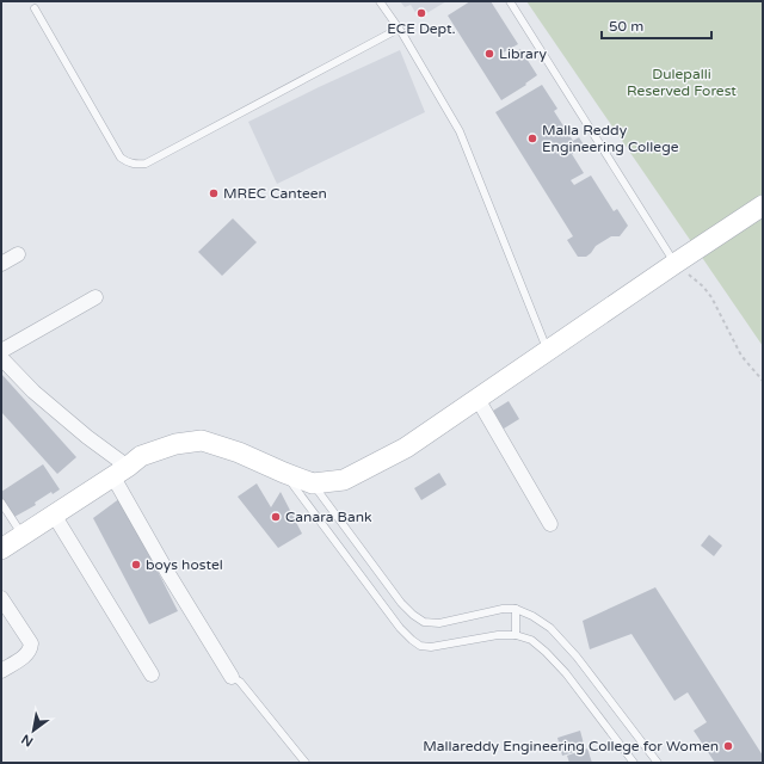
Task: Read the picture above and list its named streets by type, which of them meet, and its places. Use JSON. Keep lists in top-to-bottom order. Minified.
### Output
{"parks":["Dulepalli Reserved Forest"],"places":["ECE Dept.","Library","Malla Reddy Engineering College","MREC Canteen","Canara Bank","boys hostel","Mallareddy Engineering College for Women"],"scale_bar":"50 m","north":"bottom left"}
